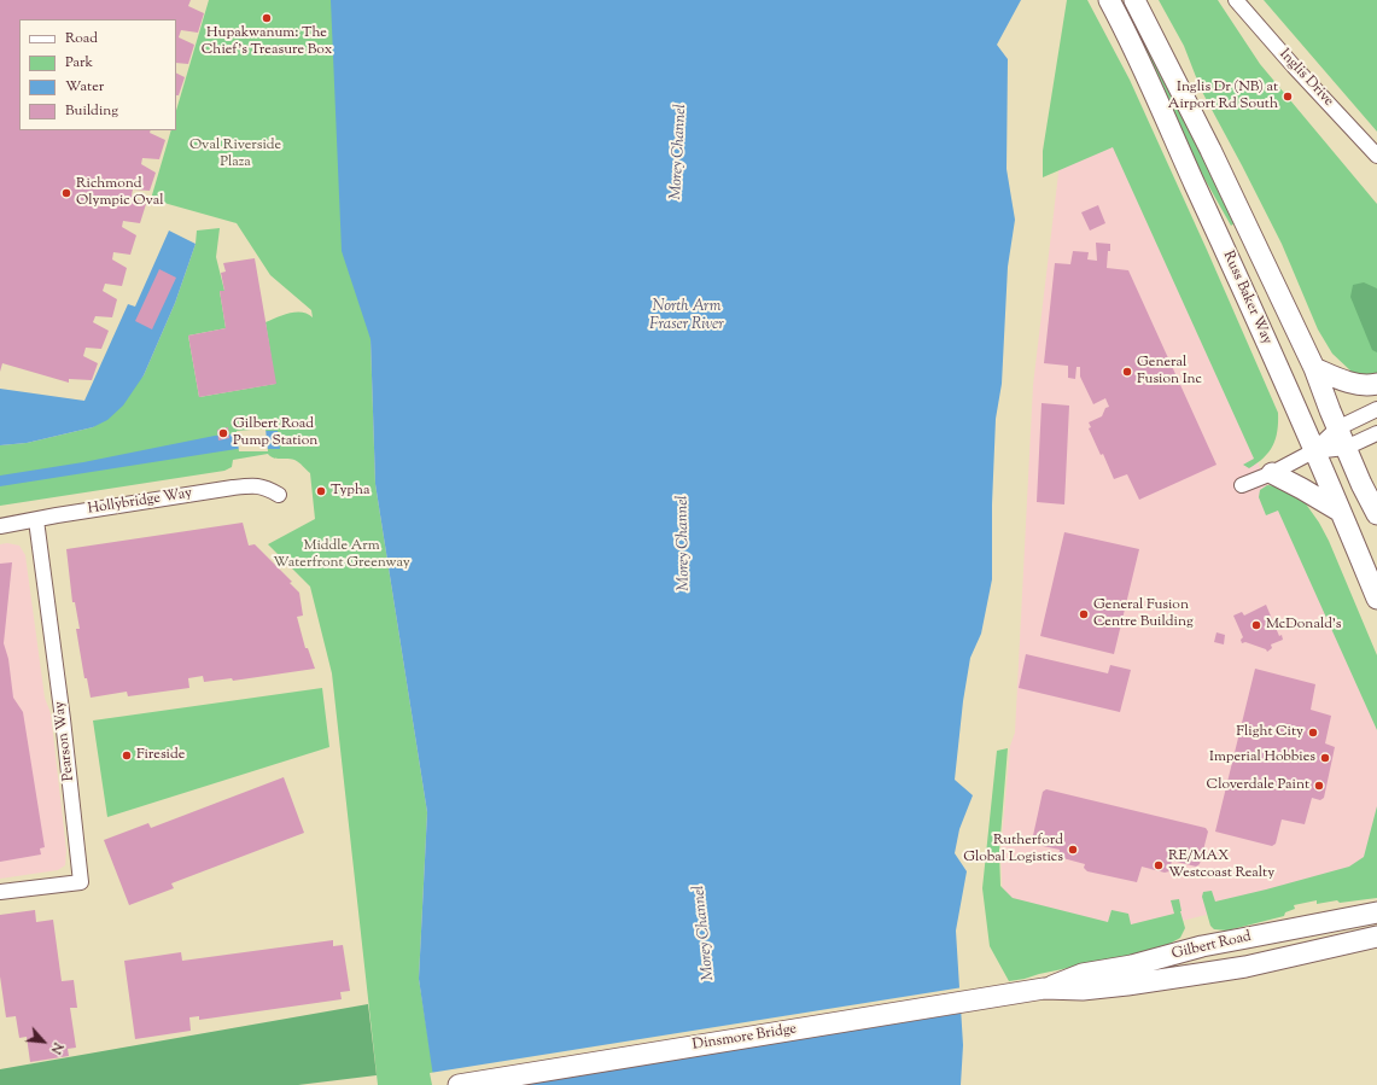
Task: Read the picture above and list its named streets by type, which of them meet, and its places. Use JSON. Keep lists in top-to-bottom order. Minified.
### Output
{"streets":{"main road":["Russ Baker Way","Gilbert Road","Dinsmore Bridge"],"street":["Inglis Drive","Hollybridge Way","Pearson Way"]},"crossings":[["Hollybridge Way","Pearson Way"],["Gilbert Road","Dinsmore Bridge"]],"water":["Morey Channel","North Arm Fraser River"],"parks":["Oval Riverside Plaza","Middle Arm Waterfront Greenway"],"places":["Hupakwanum: The Chief's Treasure Box","Inglis Dr (NB) at Airport Rd South","Richmond Olympic Oval","General Fusion Inc","Gilbert Road Pump Station","Typha","General Fusion Centre Building","McDonald's","Flight City","Fireside","Imperial Hobbies","Cloverdale Paint","Rutherford Global Logistics","RE/MAX Westcoast Realty"],"legend":["Road","Park","Water","Building"],"north":"bottom right"}
